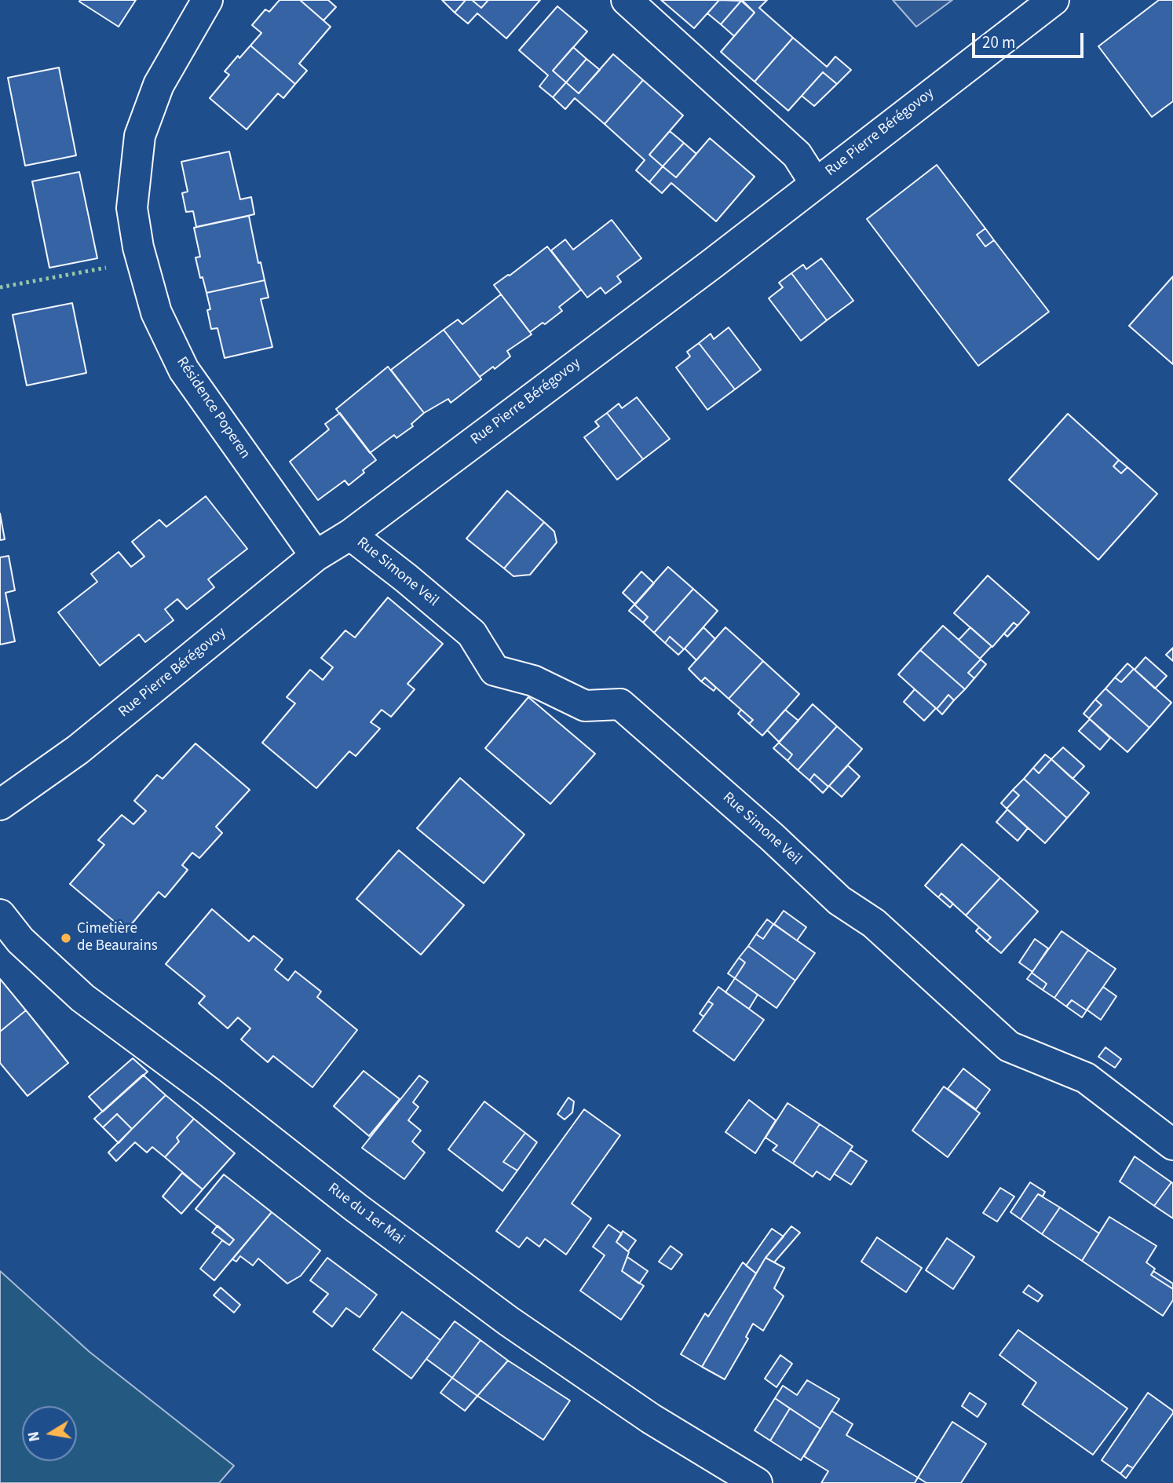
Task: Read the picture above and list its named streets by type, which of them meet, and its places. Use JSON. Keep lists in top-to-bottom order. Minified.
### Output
{"streets":{"street":["Rue Pierre Bérégovoy","Résidence Poperen","Rue Simone Veil","Rue du 1er Mai"]},"crossings":[["Rue Pierre Bérégovoy","Résidence Poperen"],["Rue Pierre Bérégovoy","Rue Simone Veil"]],"places":["Cimetière de Beaurains"],"scale_bar":"20 m","north":"left"}
